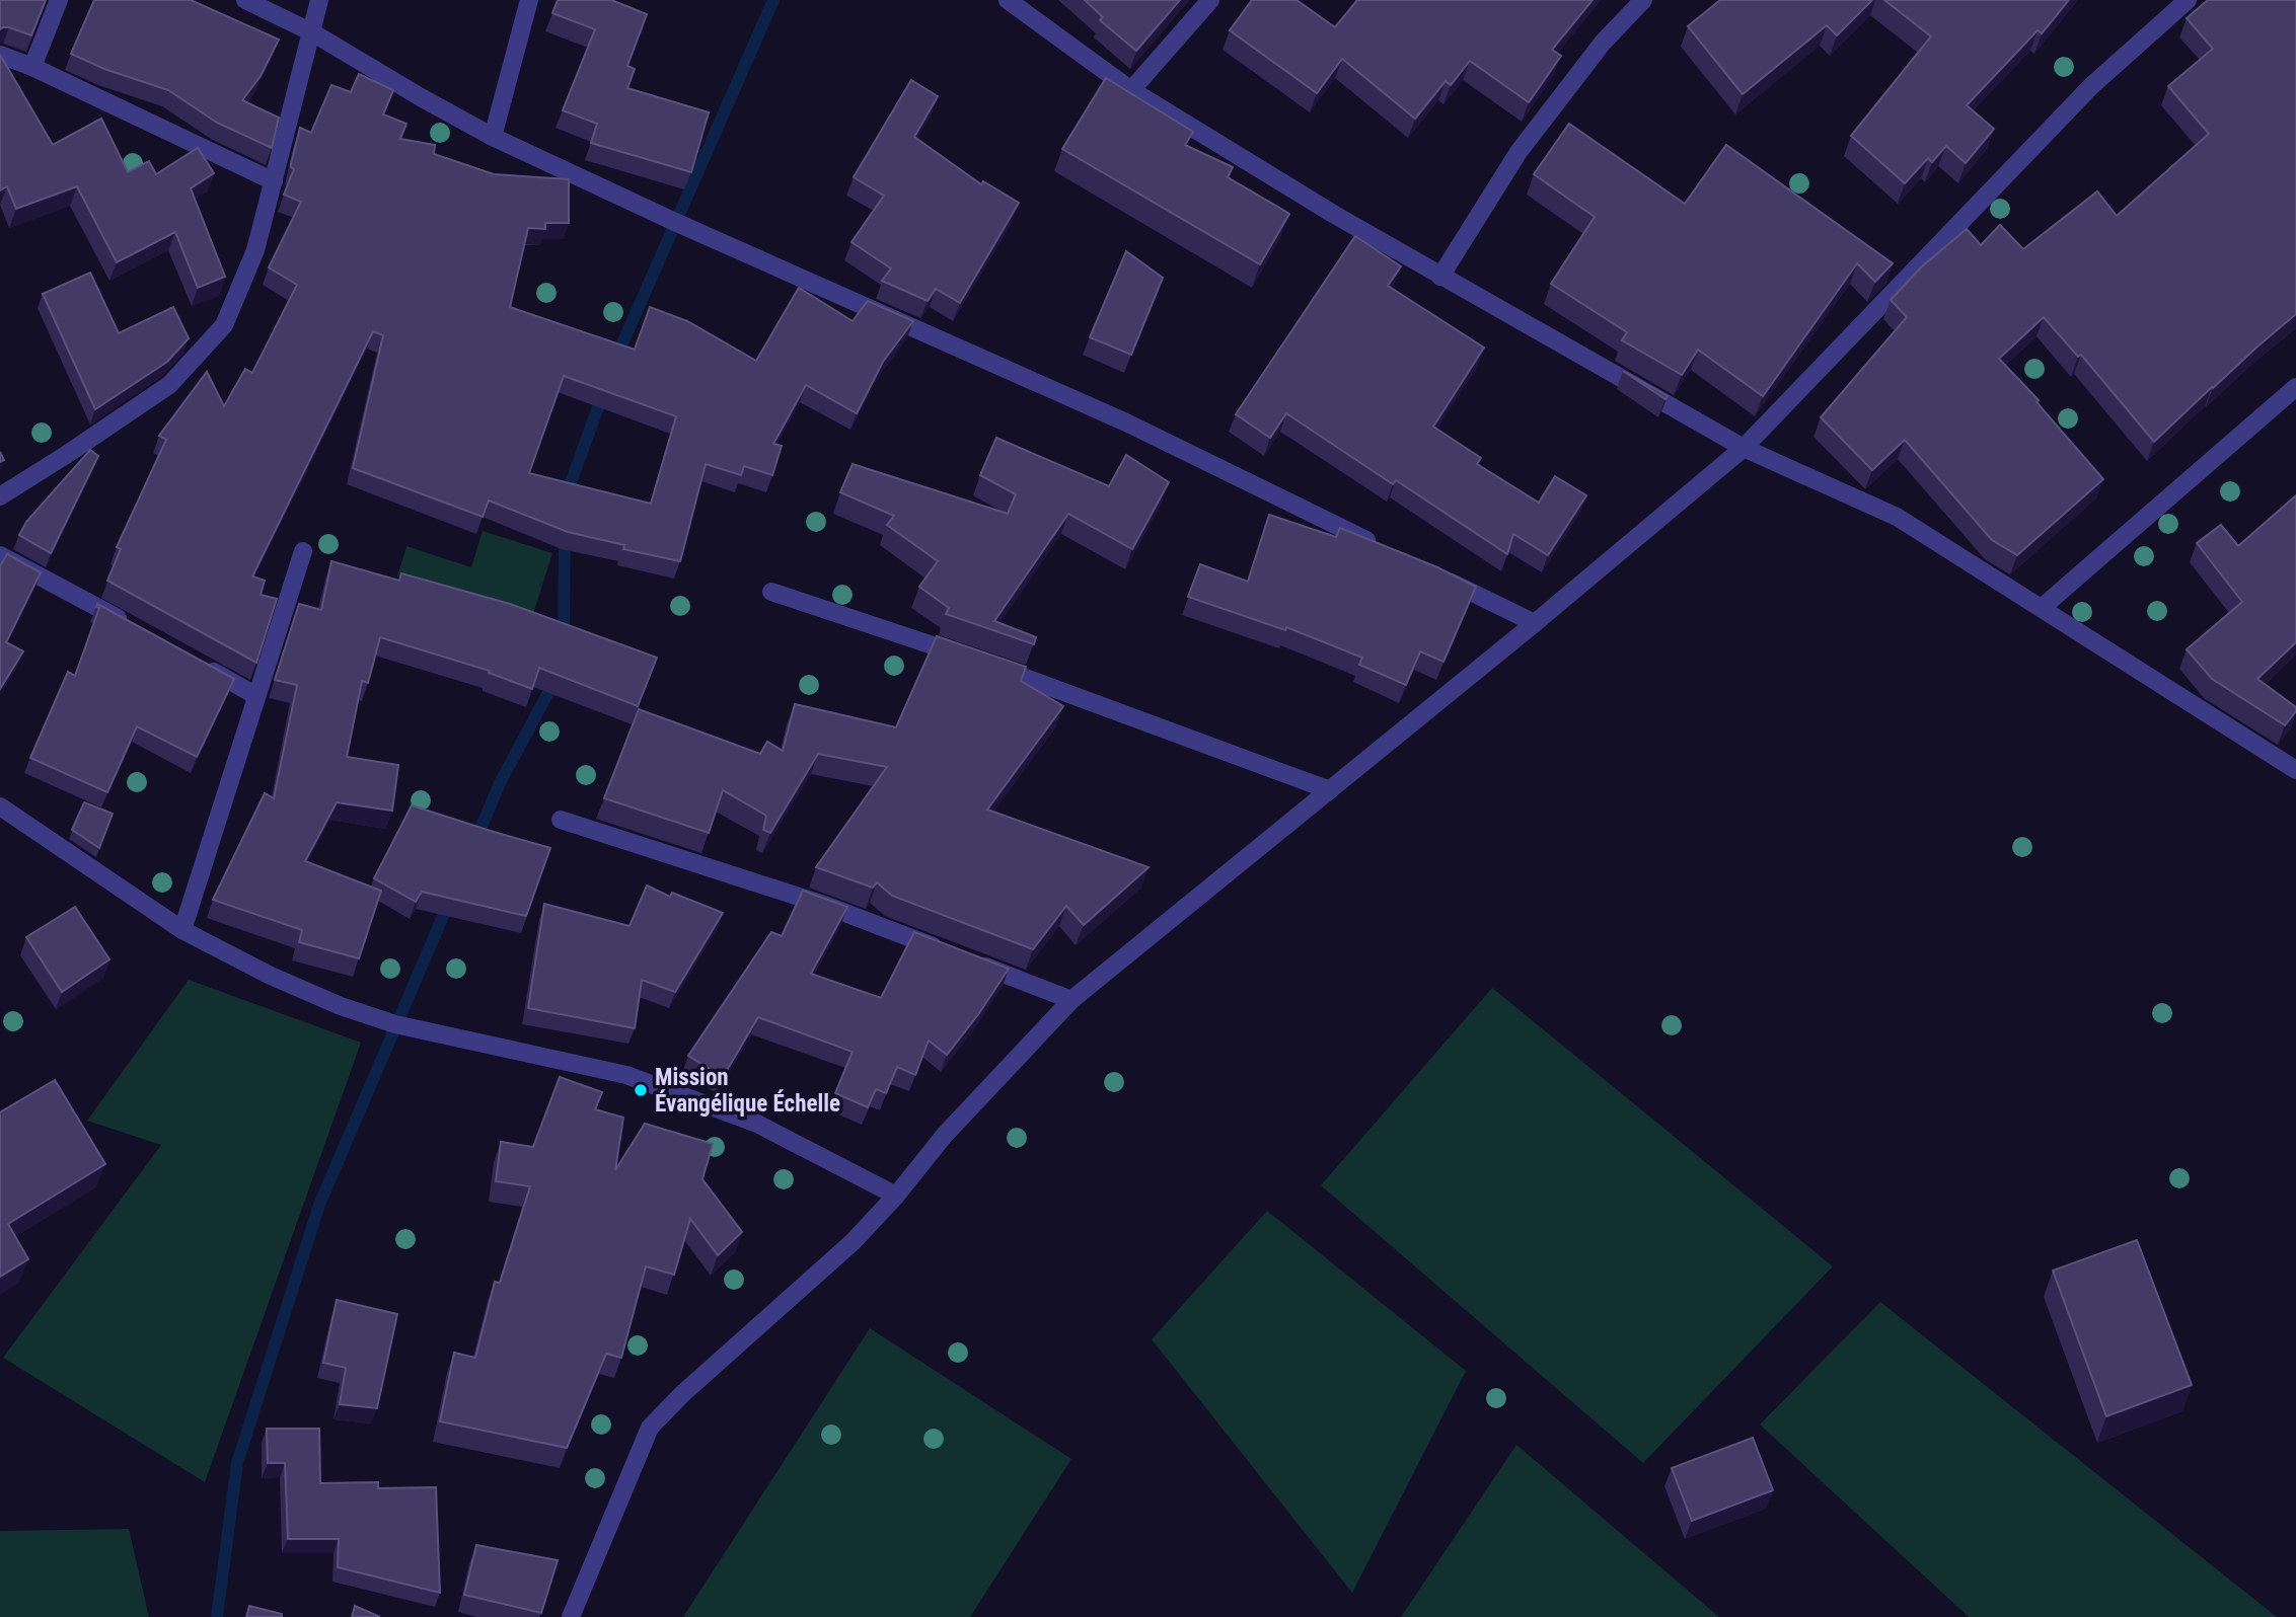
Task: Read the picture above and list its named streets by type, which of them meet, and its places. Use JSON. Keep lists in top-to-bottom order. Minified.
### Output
{"places":["Mission Évangélique Échelle"]}
